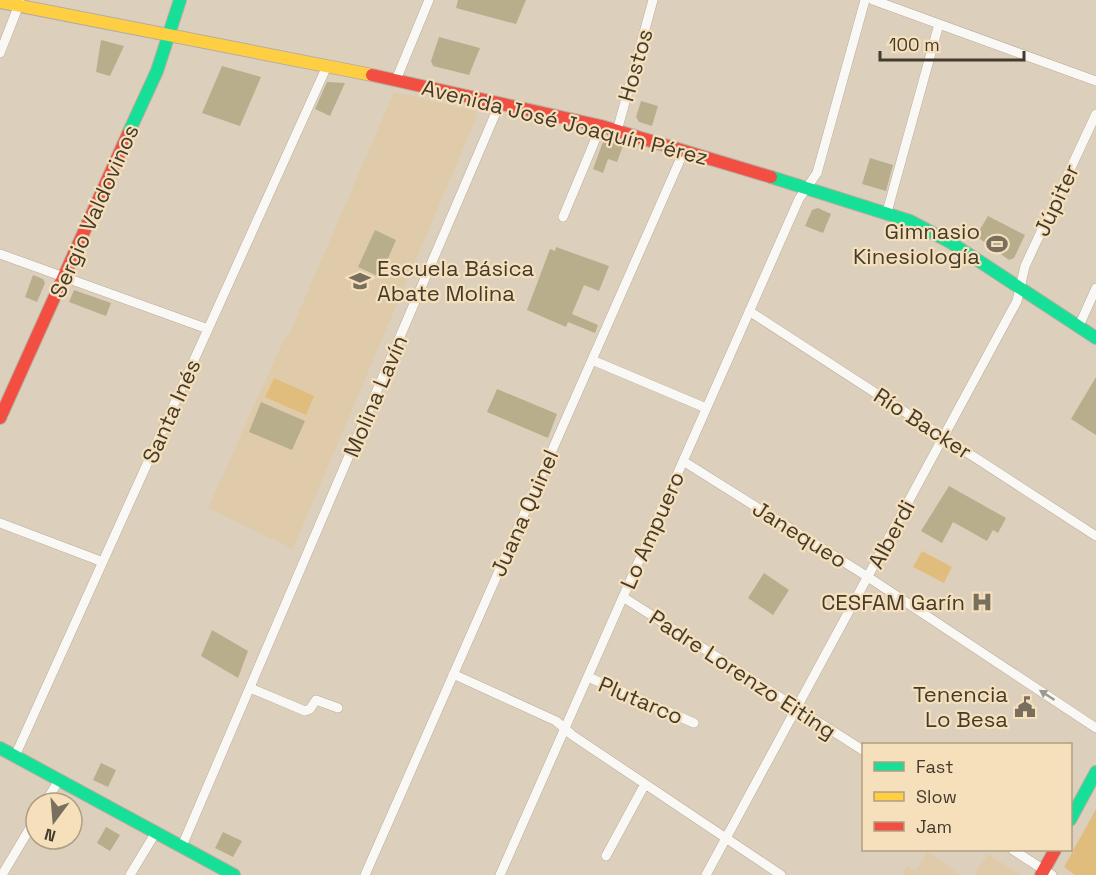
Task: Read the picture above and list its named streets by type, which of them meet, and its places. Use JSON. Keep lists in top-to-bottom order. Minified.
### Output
{"streets":{"main road":["Avenida José Joaquín Pérez","Sergio Valdovinos"],"street":["Hostos","Júpiter","Molina Lavín","Santa Inés","Río Backer","Juana Quinel","Lo Ampuero","Janequeo","Alberdi","Padre Lorenzo Eiting","Plutarco"]},"crossings":[["Hostos","Avenida José Joaquín Pérez"],["Avenida José Joaquín Pérez","Júpiter"],["Avenida José Joaquín Pérez","Sergio Valdovinos"],["Avenida José Joaquín Pérez","Molina Lavín"],["Avenida José Joaquín Pérez","Santa Inés"],["Avenida José Joaquín Pérez","Juana Quinel"],["Avenida José Joaquín Pérez","Lo Ampuero"],["Avenida José Joaquín Pérez","Alberdi"],["Júpiter","Alberdi"],["Río Backer","Lo Ampuero"],["Río Backer","Alberdi"],["Lo Ampuero","Janequeo"],["Lo Ampuero","Padre Lorenzo Eiting"],["Lo Ampuero","Plutarco"],["Janequeo","Alberdi"],["Alberdi","Padre Lorenzo Eiting"]],"one_way":["Janequeo"],"places":{"sports":["Gimnasio Kinesiología"],"school or university":["Escuela Básica Abate Molina"],"hospital":["CESFAM Garín"],"public building":["Tenencia Lo Besa"]},"legend":["Fast","Slow","Jam"],"scale_bar":"100 m","north":"bottom"}
